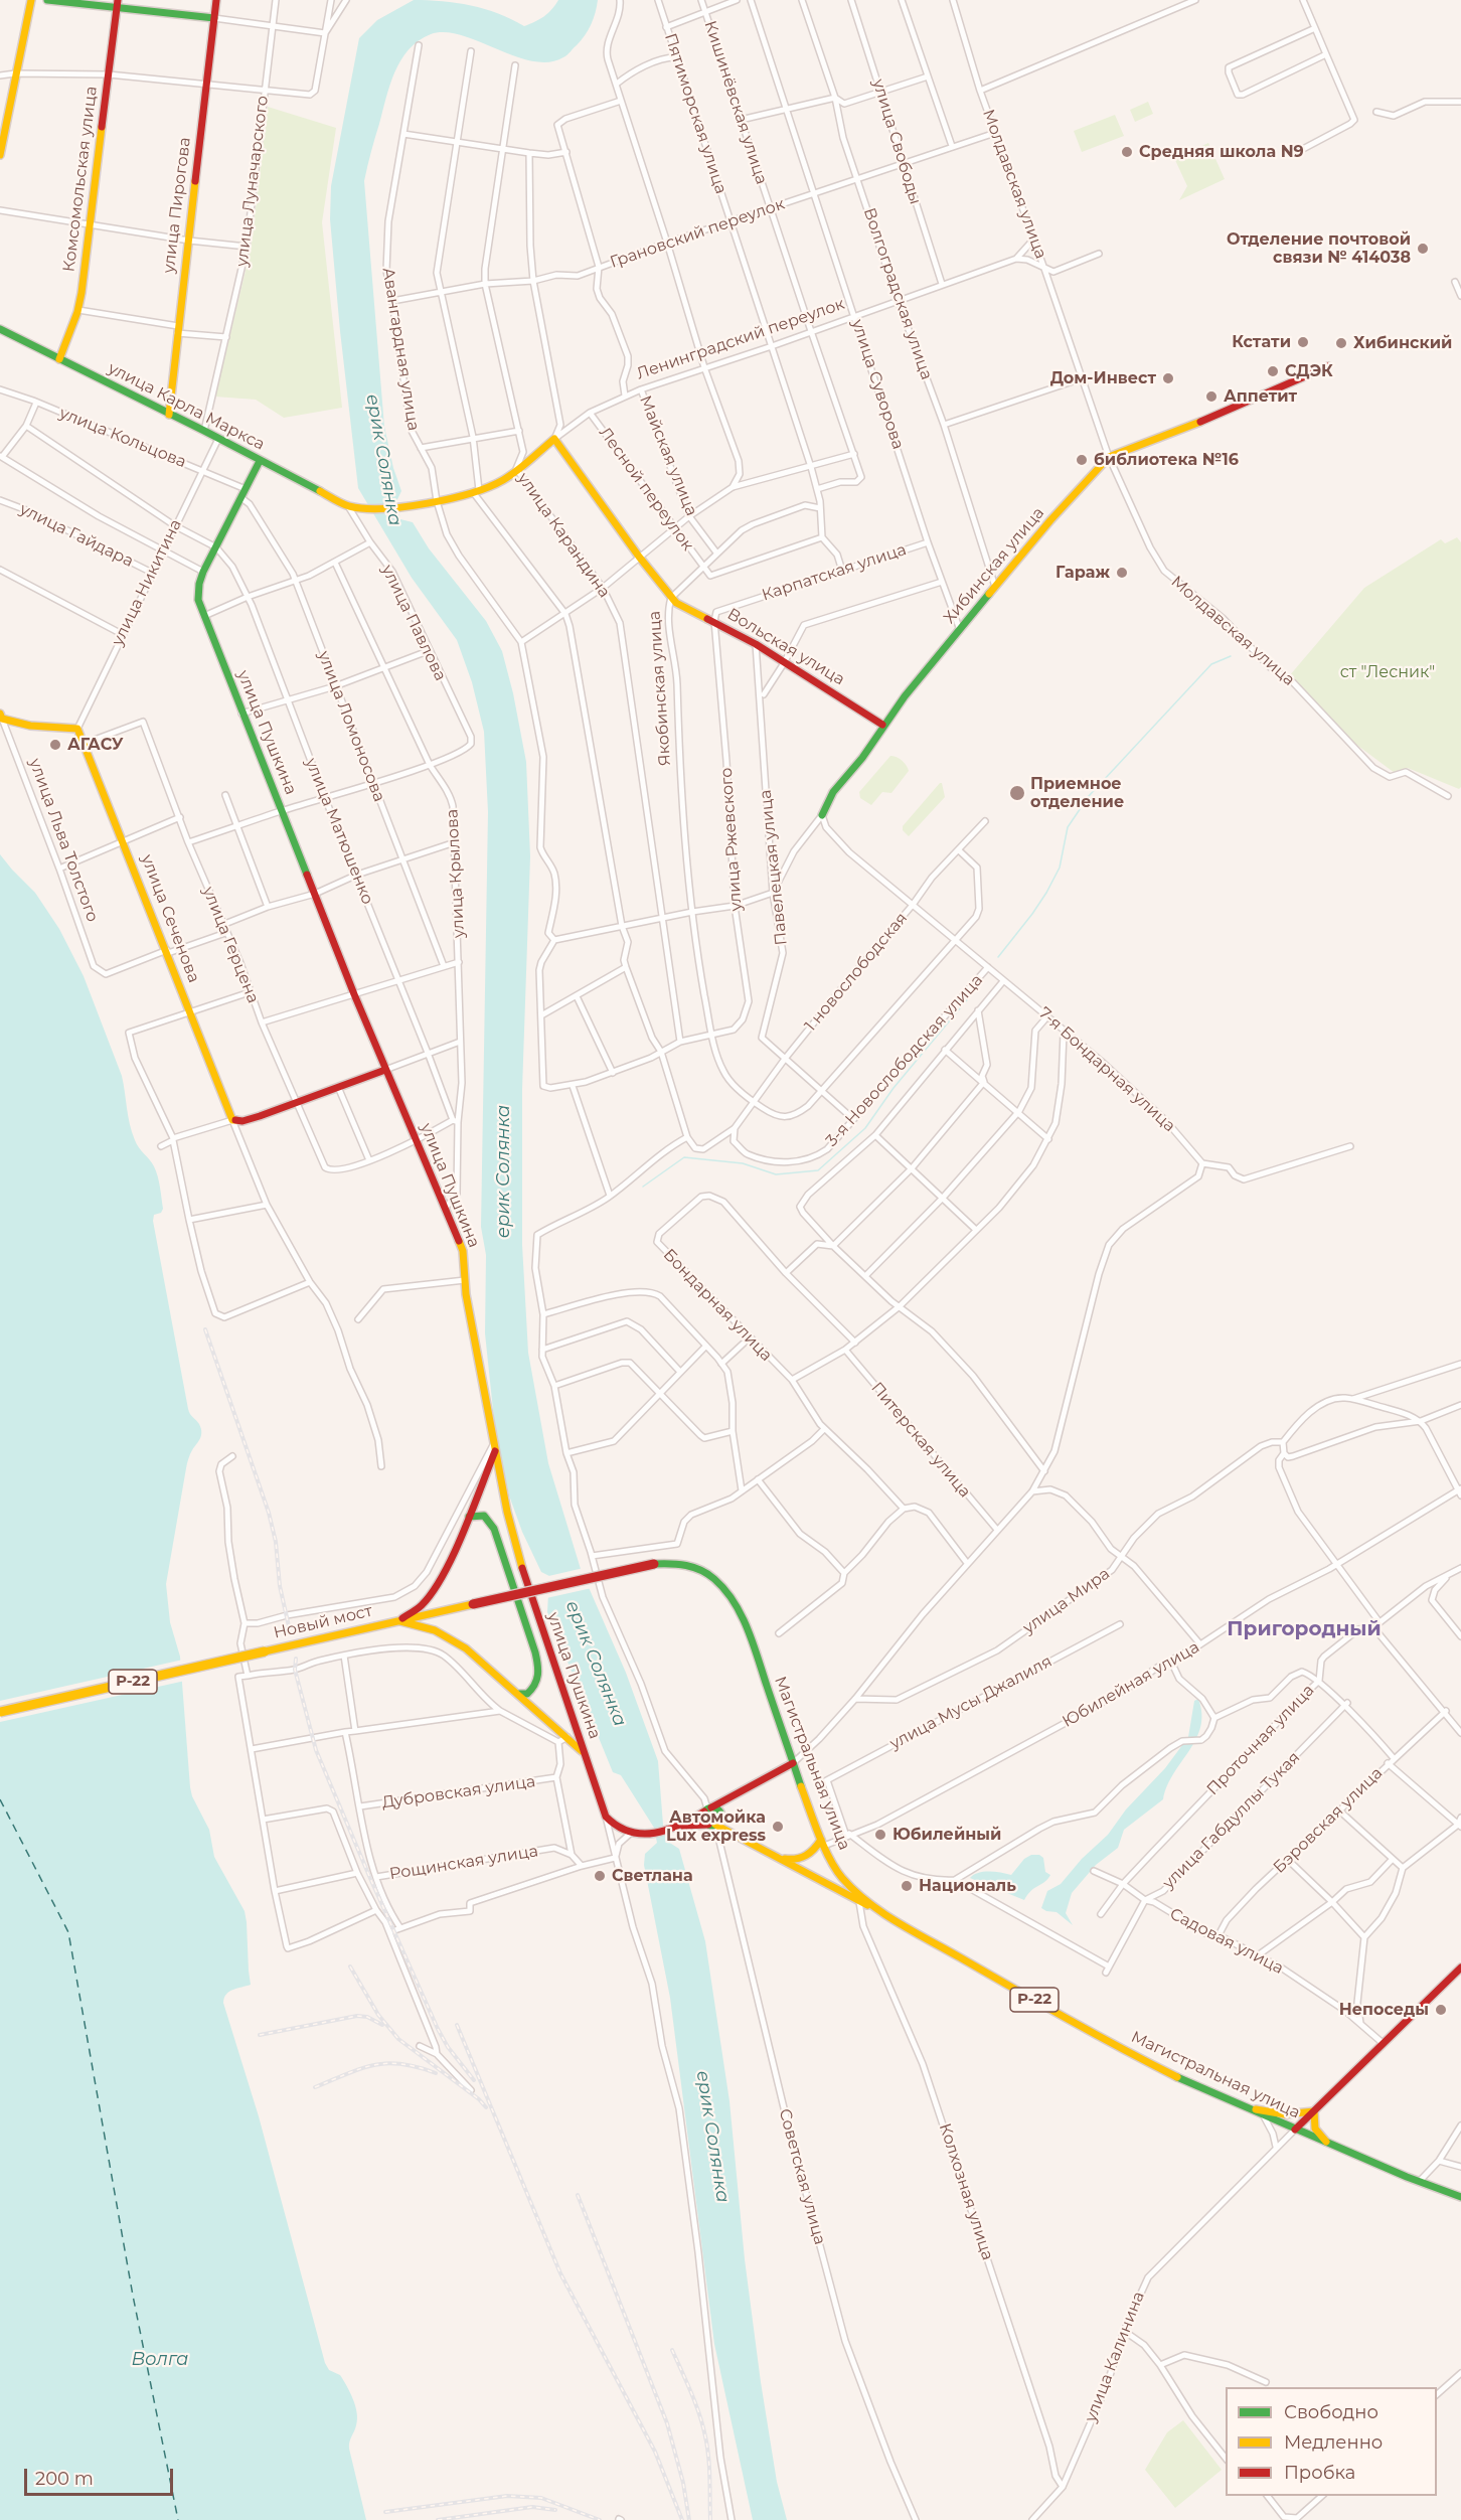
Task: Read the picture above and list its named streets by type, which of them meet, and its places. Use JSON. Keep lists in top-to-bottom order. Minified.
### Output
{"streets":{"main road":["Комсомольская улица","улица Пирогова","Ленинградский переулок","улица Карла Маркса","Хибинская улица","Вольская улица","Якобинская улица","улица Пушкина","улица Сеченова","Новый мост","Р-22","Магистральная улица"],"street":["Кишинёвская улица","Пятиморская улица","улица Свободы","улица Луначарского","Молдавская улица","Грановский переулок","Волгоградская улица","Авангардная улица","улица Суворова","улица Кольцова","Майская улица","Лесной переулок","улица Гайдара","улица Карандина","Карпатская улица","улица Никитина","улица Павлова","улица Ломоносова","улица Матюшенко","улица Ржевского","улица Льва Толстого","Павелецкая улица","улица Крылова","улица Герцена","1 новослободская","3-я Новослободская улица","7-я Бондарная улица","Бондарная улица","Питерская улица","улица Мира","Юбилейная улица","улица Мусы Джалиля","Проточная улица","Дубровская улица","улица Габдуллы Тукая","Бэровская улица","Рощинская улица","Садовая улица","Советская улица","Колхозная улица","улица Калинина"]},"crossings":[["Кишинёвская улица","Пятиморская улица"],["Кишинёвская улица","Грановский переулок"],["Кишинёвская улица","Ленинградский переулок"],["Пятиморская улица","Грановский переулок"],["Пятиморская улица","Ленинградский переулок"],["улица Свободы","Грановский переулок"],["улица Свободы","Ленинградский переулок"],["Комсомольская улица","улица Карла Маркса"],["улица Луначарского","улица Карла Маркса"],["Молдавская улица","Грановский переулок"],["Молдавская улица","Хибинская улица"],["улица Пирогова","улица Карла Маркса"],["Грановский переулок","Волгоградская улица"],["Грановский переулок","Авангардная улица"],["Грановский переулок","улица Суворова"],["Грановский переулок","Майская улица"],["Грановский переулок","улица Карандина"],["Волгоградская улица","Ленинградский переулок"],["Волгоградская улица","Хибинская улица"],["Ленинградский переулок","Авангардная улица"],["Ленинградский переулок","улица Суворова"],["Ленинградский переулок","улица Карла Маркса"],["Ленинградский переулок","Майская улица"],["Ленинградский переулок","Лесной переулок"],["Ленинградский переулок","улица Карандина"],["Ленинградский переулок","Якобинская улица"],["улица Суворова","Хибинская улица"],["улица Суворова","Карпатская улица"],["улица Карла Маркса","улица Никитина"],["улица Карла Маркса","улица Павлова"],["улица Кольцова","улица Никитина"],["улица Кольцова","улица Ломоносова"],["улица Гайдара","улица Никитина"],["улица Карандина","улица Ржевского"],["Хибинская улица","Вольская улица"],["Хибинская улица","Павелецкая улица"],["Хибинская улица","7-я Бондарная улица"],["Карпатская улица","Вольская улица"],["Карпатская улица","улица Ржевского"],["улица Никитина","улица Сеченова"],["улица Павлова","улица Крылова"],["Вольская улица","Якобинская улица"],["Вольская улица","улица Ржевского"],["Вольская улица","Павелецкая улица"],["Якобинская улица","улица Ржевского"],["Якобинская улица","Павелецкая улица"],["Якобинская улица","1 новослободская"],["Якобинская улица","7-я Бондарная улица"],["улица Пушкина","улица Крылова"],["улица Матюшенко","улица Крылова"],["улица Льва Толстого","улица Сеченова"],["Павелецкая улица","1 новослободская"],["Павелецкая улица","3-я Новослободская улица"],["улица Сеченова","улица Герцена"],["1 новослободская","3-я Новослободская улица"],["1 новослободская","7-я Бондарная улица"],["3-я Новослободская улица","7-я Бондарная улица"],["Новый мост","Магистральная улица"],["Юбилейная улица","улица Мусы Джалиля"],["Юбилейная улица","Магистральная улица"],["Проточная улица","Садовая улица"],["Магистральная улица","улица Калинина"],["улица Габдуллы Тукая","Садовая улица"],["Бэровская улица","Садовая улица"],["Колхозная улица","улица Калинина"]],"districts":["Пригородный"],"water":["ерик Солянка","Волга"],"parks":["ст \"Лесник\""],"places":["Средняя школа N9","Отделение почтовой связи № 414038","Кстати","Хибинский","СДЭК","Дом-Инвест","Аппетит","библиотека №16","Гараж","АГАСУ","Приемное отделение","Автомойка Lux express","Юбилейный","Светлана","Националь","Непоседы"],"legend":["Свободно","Медленно","Пробка"],"scale_bar":"200 m"}
